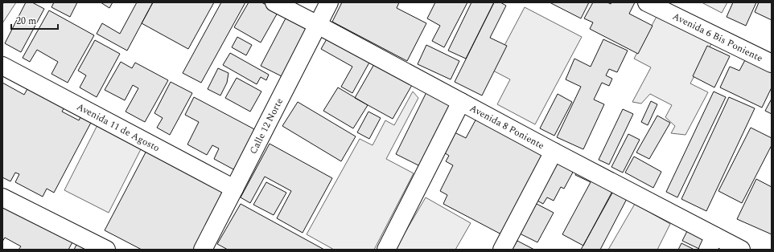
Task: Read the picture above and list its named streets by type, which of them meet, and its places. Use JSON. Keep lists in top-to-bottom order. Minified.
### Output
{"streets":{"street":["Avenida 6 Bis Poniente","Calle 12 Norte","Avenida 8 Poniente","Avenida 11 de Agosto"]},"crossings":[["Calle 12 Norte","Avenida 8 Poniente"],["Calle 12 Norte","Avenida 11 de Agosto"]],"scale_bar":"20 m"}
